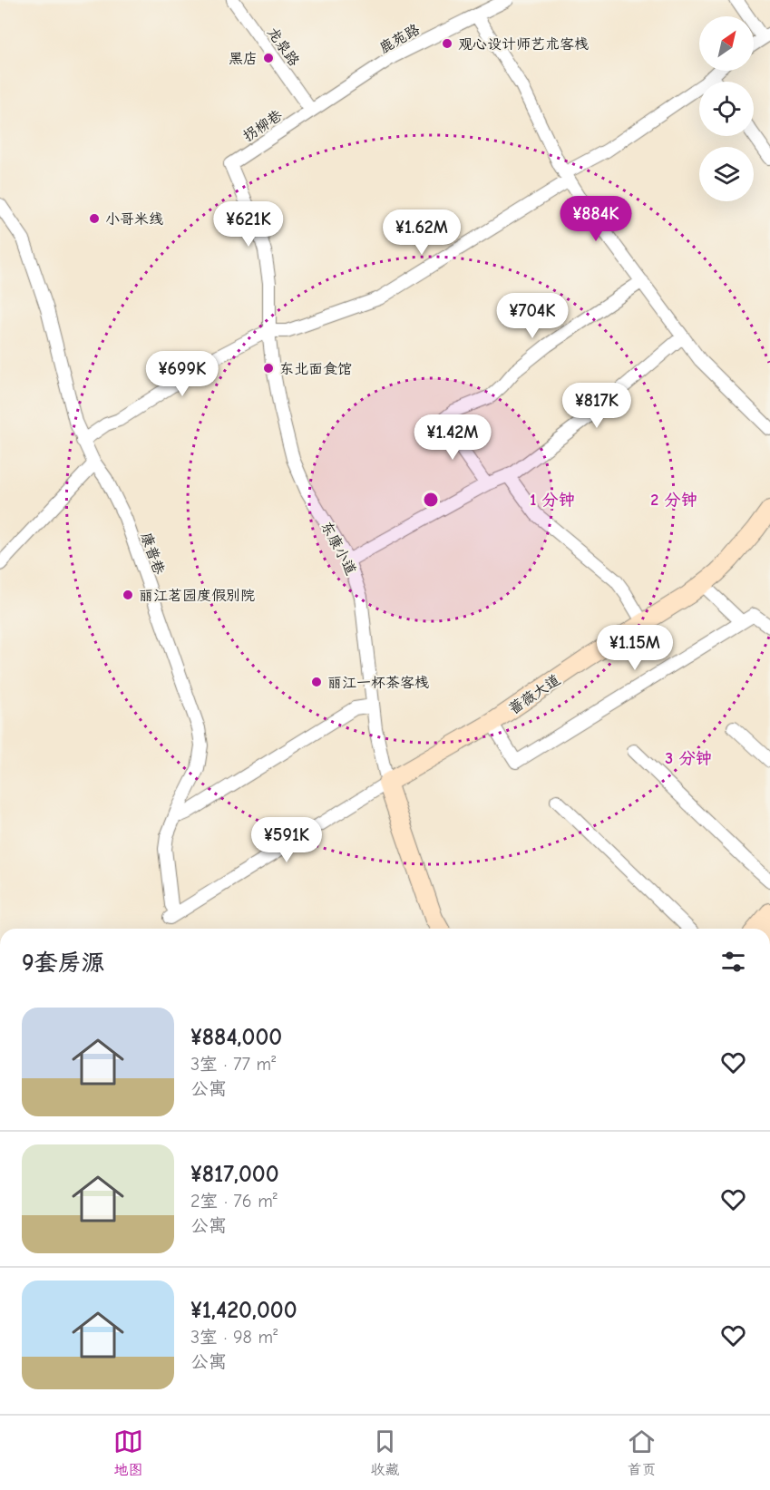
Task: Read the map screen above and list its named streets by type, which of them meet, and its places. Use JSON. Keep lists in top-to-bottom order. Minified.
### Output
{"streets":{"street":["鹿苑路","龙泉路","拐柳巷","东康小道","康普巷","蔷薇大道"]},"crossings":[["鹿苑路","龙泉路"],["鹿苑路","拐柳巷"],["龙泉路","拐柳巷"],["拐柳巷","东康小道"],["东康小道","康普巷"],["东康小道","蔷薇大道"],["康普巷","蔷薇大道"]],"places":["观心设计师艺术客栈","黑店","小哥米线","东北面食馆","丽江茗园度假别院","丽江一杯茶客栈"],"north":"top right","page":{"price":["¥884K","¥621K","¥1.62M","¥704K","¥699K","¥817K","¥1.42M","¥1.15M","¥591K"],"heading":"9套房源","list":[{"name":"¥884,000","note":"3室 · 77 m² · 公寓"},{"name":"¥817,000","note":"2室 · 76 m² · 公寓"},{"name":"¥1,420,000","note":"3室 · 98 m² · 公寓"}],"tabs":["地图","收藏","首页"]},"rings":["1 分钟","2 分钟","3 分钟"]}
